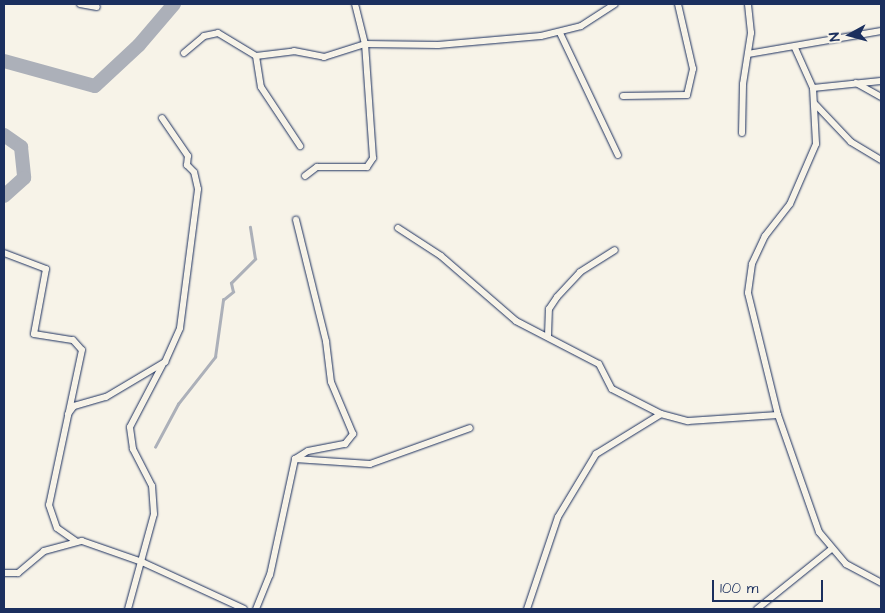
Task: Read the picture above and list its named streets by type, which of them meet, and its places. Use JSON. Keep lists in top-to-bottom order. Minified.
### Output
{"scale_bar":"100 m","north":"left"}
